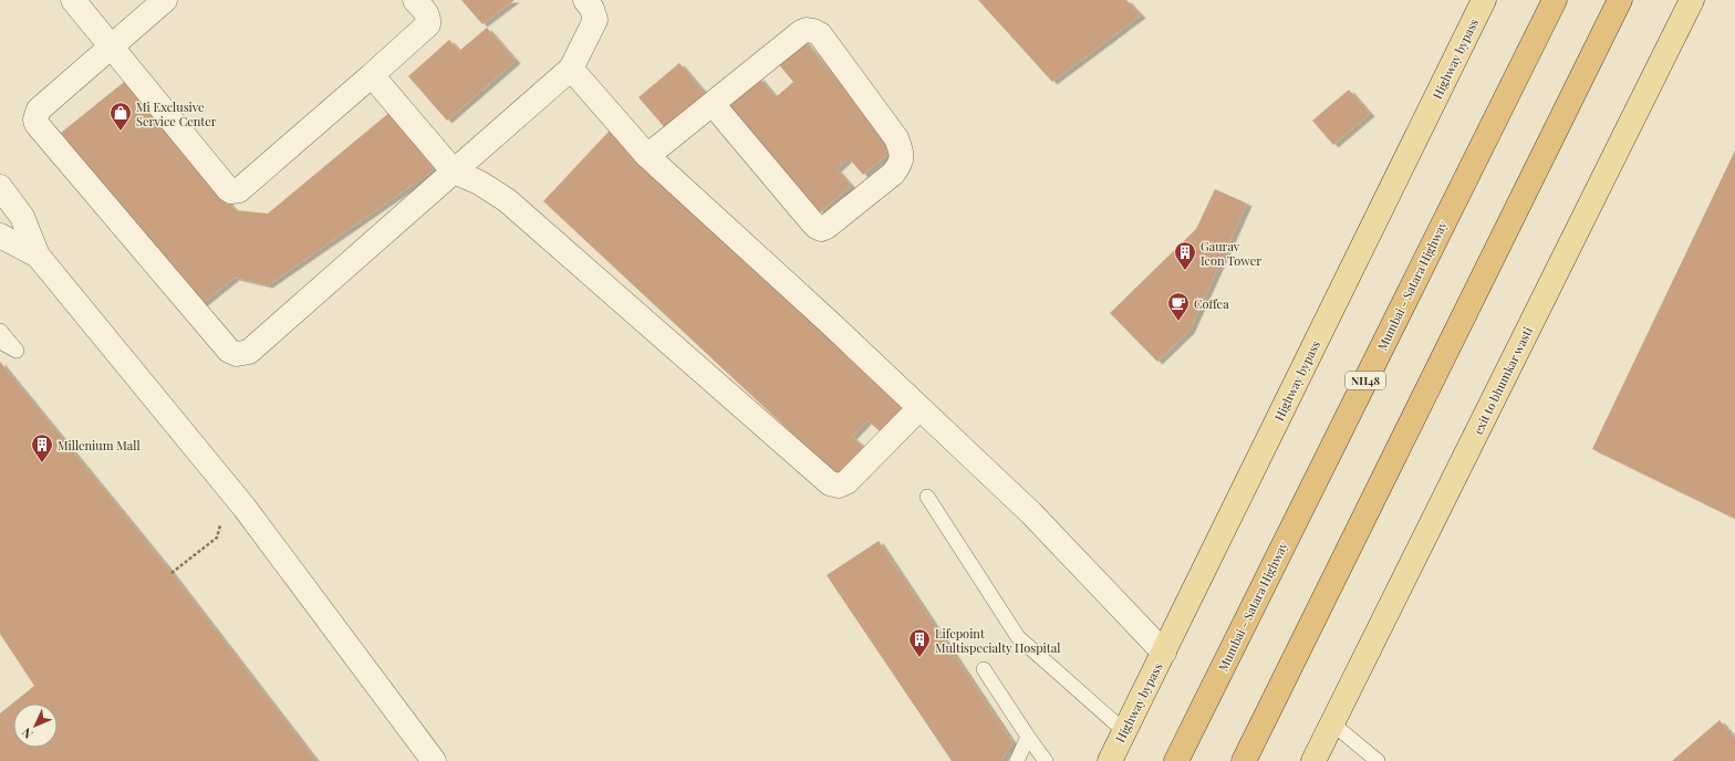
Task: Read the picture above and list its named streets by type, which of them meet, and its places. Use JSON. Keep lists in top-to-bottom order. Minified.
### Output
{"streets":{"highway":["Mumbai - Satara Highway","NH48"],"main road":["Highway bypass","exit to bhumkar wasti"]},"places":{"shop":["Mi Exclusive Service Center"],"building":["Gaurav Icon Tower","Millenium Mall","Lifepoint Multispecialty Hospital"],"cafe":["Coffea"]},"north":"bottom left"}
